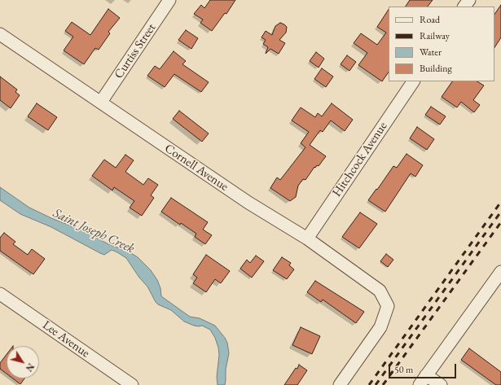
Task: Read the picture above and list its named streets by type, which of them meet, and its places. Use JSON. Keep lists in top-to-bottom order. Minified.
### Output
{"streets":{"street":["Curtiss Street","Hitchcock Avenue","Cornell Avenue","Lee Avenue"]},"crossings":[["Curtiss Street","Cornell Avenue"],["Hitchcock Avenue","Cornell Avenue"]],"water":["Saint Joseph Creek"],"legend":["Road","Railway","Water","Building"],"scale_bar":"50 m","north":"bottom right"}
